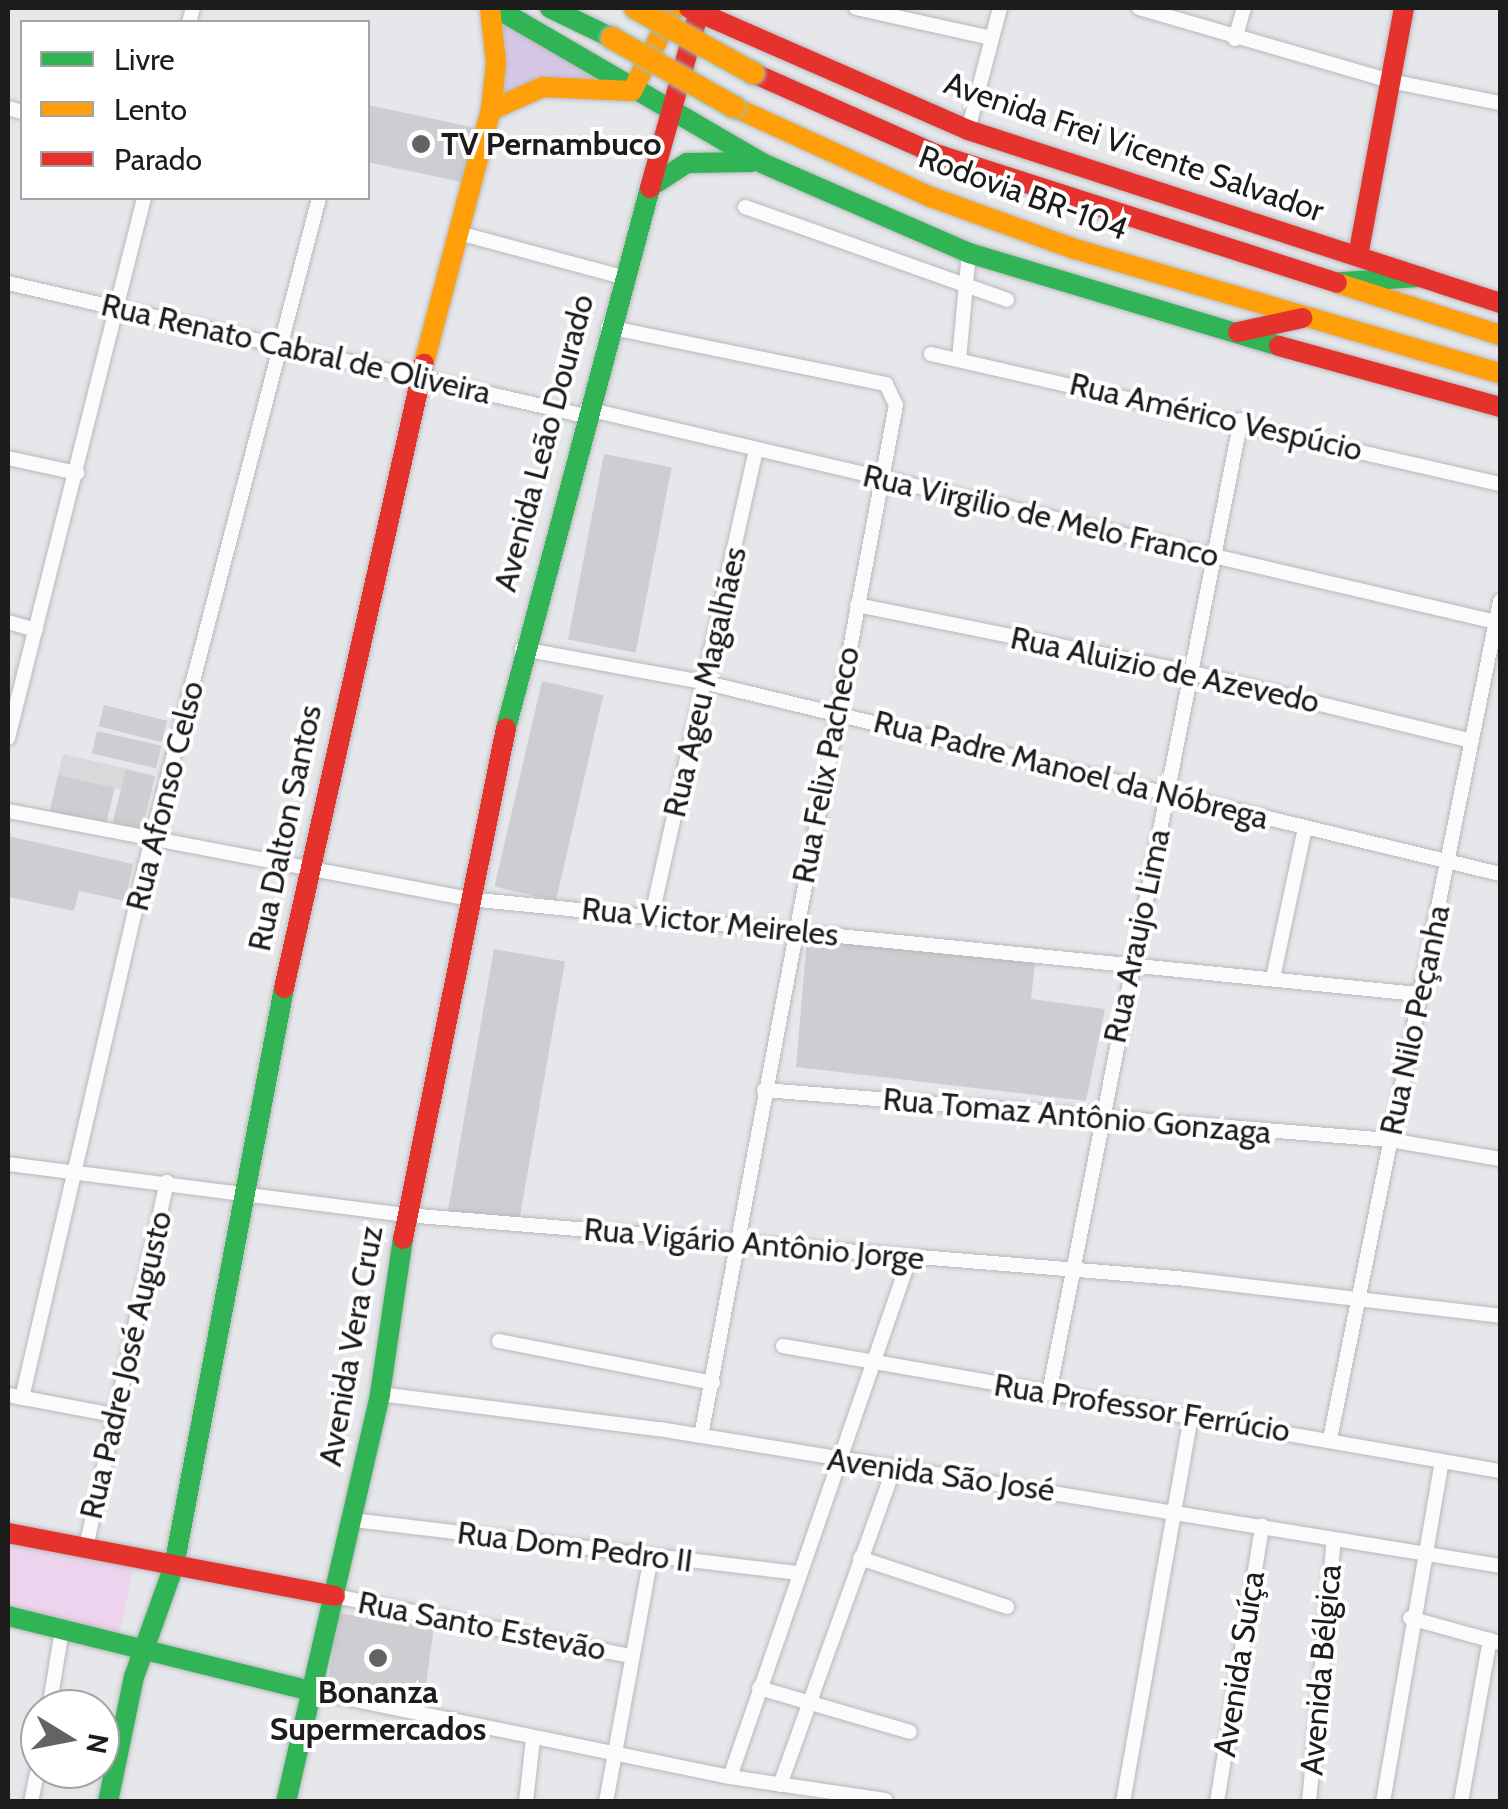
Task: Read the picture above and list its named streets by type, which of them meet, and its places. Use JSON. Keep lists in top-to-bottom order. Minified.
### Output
{"streets":{"main road":["Avenida Frei Vicente Salvador","Rodovia BR-104","Avenida Leão Dourado","Rua Dalton Santos","Avenida Vera Cruz"],"street":["Rua Renato Cabral de Oliveira","Rua Américo Vespúcio","Rua Virgilio de Melo Franco","Rua Aluizio de Azevedo","Rua Ageu Magalhães","Rua Felix Pacheco","Rua Padre Manoel da Nóbrega","Rua Afonso Celso","Rua Victor Meireles","Rua Araujo Lima","Rua Nilo Peçanha","Rua Tomaz Antônio Gonzaga","Rua Vigário Antônio Jorge","Rua Padre José Augusto","Rua Professor Ferrúcio","Avenida São José","Rua Dom Pedro II","Rua Santo Estevão","Avenida Suíça","Avenida Bélgica"]},"crossings":[["Avenida Frei Vicente Salvador","Avenida Leão Dourado"],["Rua Renato Cabral de Oliveira","Avenida Leão Dourado"],["Rua Renato Cabral de Oliveira","Rua Virgilio de Melo Franco"],["Rua Renato Cabral de Oliveira","Rua Afonso Celso"],["Rua Renato Cabral de Oliveira","Rua Dalton Santos"],["Rua Américo Vespúcio","Rua Araujo Lima"],["Avenida Leão Dourado","Rua Virgilio de Melo Franco"],["Avenida Leão Dourado","Rua Felix Pacheco"],["Avenida Leão Dourado","Rua Padre Manoel da Nóbrega"],["Avenida Leão Dourado","Rua Victor Meireles"],["Avenida Leão Dourado","Avenida Vera Cruz"],["Rua Virgilio de Melo Franco","Rua Ageu Magalhães"],["Rua Virgilio de Melo Franco","Rua Felix Pacheco"],["Rua Virgilio de Melo Franco","Rua Araujo Lima"],["Rua Virgilio de Melo Franco","Rua Nilo Peçanha"],["Rua Aluizio de Azevedo","Rua Felix Pacheco"],["Rua Aluizio de Azevedo","Rua Araujo Lima"],["Rua Aluizio de Azevedo","Rua Nilo Peçanha"],["Rua Ageu Magalhães","Rua Padre Manoel da Nóbrega"],["Rua Ageu Magalhães","Rua Victor Meireles"],["Rua Felix Pacheco","Rua Padre Manoel da Nóbrega"],["Rua Felix Pacheco","Rua Victor Meireles"],["Rua Felix Pacheco","Rua Tomaz Antônio Gonzaga"],["Rua Felix Pacheco","Rua Vigário Antônio Jorge"],["Rua Felix Pacheco","Avenida São José"],["Rua Padre Manoel da Nóbrega","Rua Araujo Lima"],["Rua Padre Manoel da Nóbrega","Rua Nilo Peçanha"],["Rua Afonso Celso","Rua Victor Meireles"],["Rua Afonso Celso","Rua Vigário Antônio Jorge"],["Rua Dalton Santos","Rua Victor Meireles"],["Rua Dalton Santos","Rua Vigário Antônio Jorge"],["Rua Victor Meireles","Rua Araujo Lima"],["Rua Victor Meireles","Rua Nilo Peçanha"],["Rua Victor Meireles","Avenida Vera Cruz"],["Rua Araujo Lima","Rua Tomaz Antônio Gonzaga"],["Rua Araujo Lima","Rua Vigário Antônio Jorge"],["Rua Araujo Lima","Rua Professor Ferrúcio"],["Rua Nilo Peçanha","Rua Tomaz Antônio Gonzaga"],["Rua Nilo Peçanha","Rua Vigário Antônio Jorge"],["Rua Nilo Peçanha","Rua Professor Ferrúcio"],["Rua Vigário Antônio Jorge","Avenida Vera Cruz"],["Rua Vigário Antônio Jorge","Rua Padre José Augusto"],["Avenida Vera Cruz","Avenida São José"],["Avenida Vera Cruz","Rua Dom Pedro II"],["Avenida Vera Cruz","Rua Santo Estevão"],["Avenida São José","Avenida Suíça"],["Avenida São José","Avenida Bélgica"]],"places":["TV Pernambuco","Bonanza Supermercados"],"legend":["Livre","Lento","Parado"],"north":"right"}
